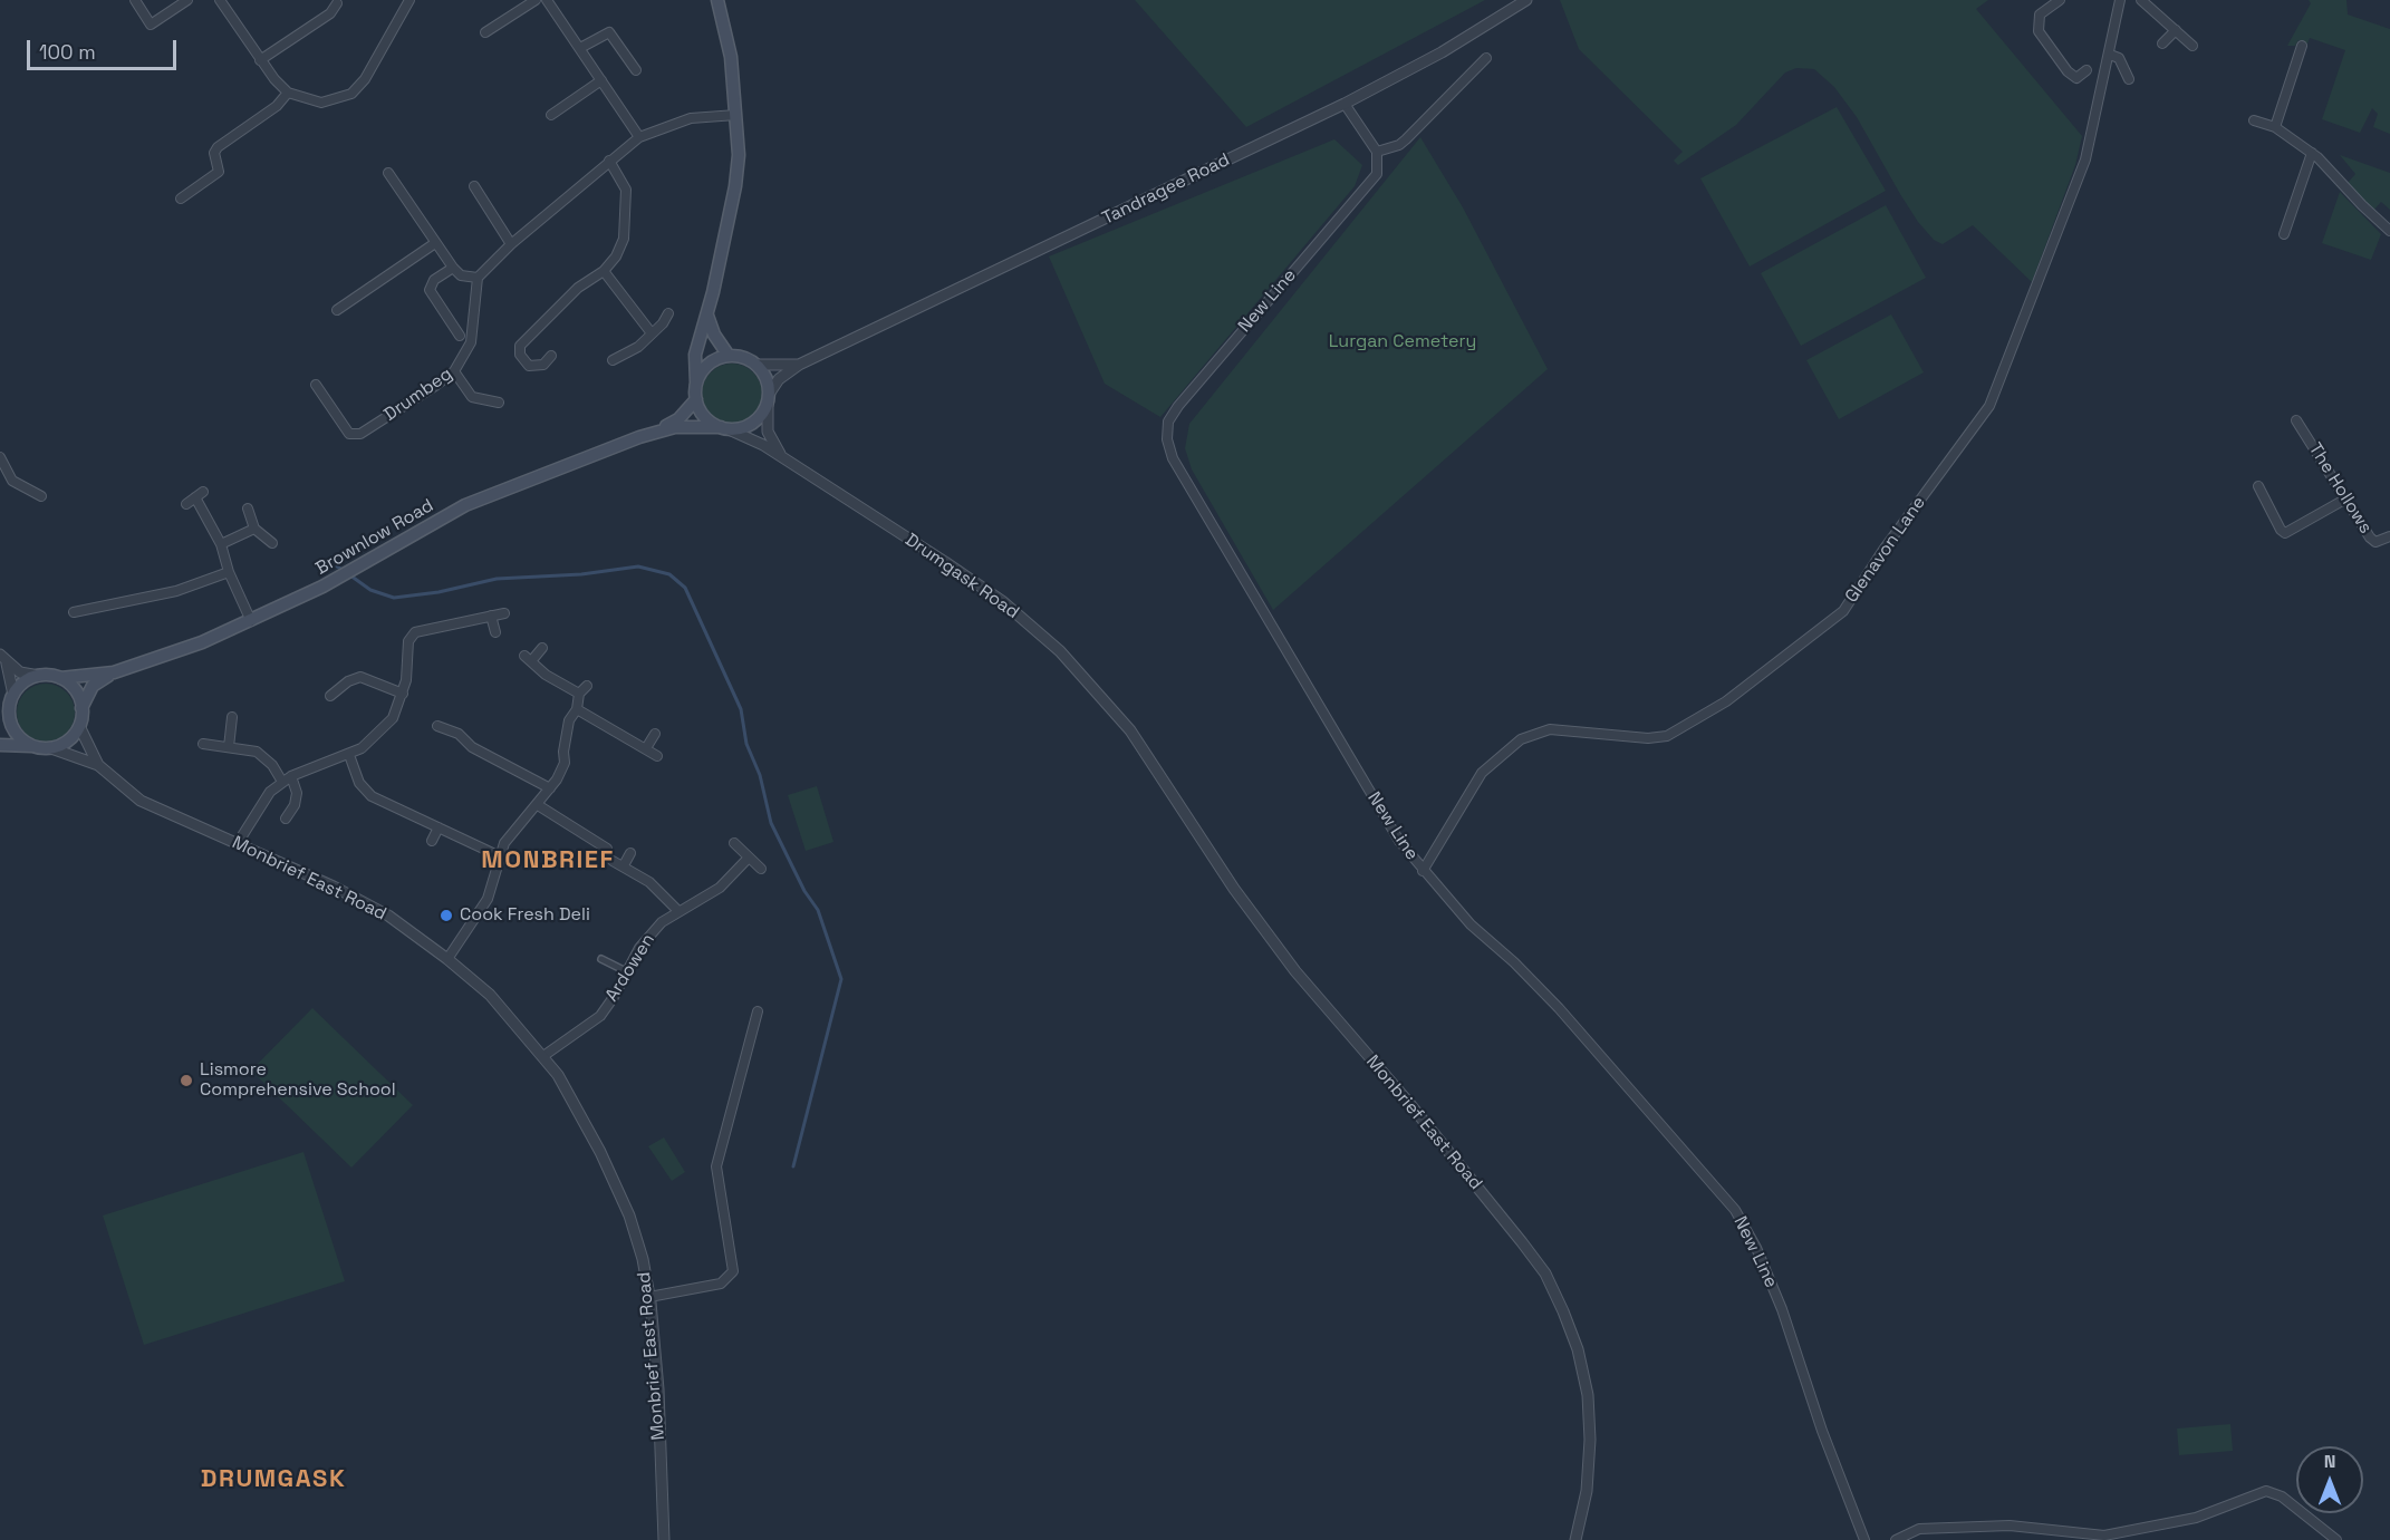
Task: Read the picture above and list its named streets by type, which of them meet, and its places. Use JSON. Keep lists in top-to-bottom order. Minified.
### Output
{"streets":{"main road":["Brownlow Road"],"street":["Tandragee Road","New Line","Drumbeg","The Hollows","Glenavon Lane","Drumgask Road","Monbrief East Road","Ardowen"]},"crossings":[["Tandragee Road","Brownlow Road"],["Tandragee Road","Drumgask Road"],["New Line","Glenavon Lane"],["Brownlow Road","Drumgask Road"],["Brownlow Road","Monbrief East Road"],["Drumgask Road","Monbrief East Road"],["Monbrief East Road","Ardowen"]],"districts":["MONBRIEF","DRUMGASK"],"parks":["Lurgan Cemetery"],"places":["Cook Fresh Deli","Lismore Comprehensive School"],"scale_bar":"100 m","north":"top"}
